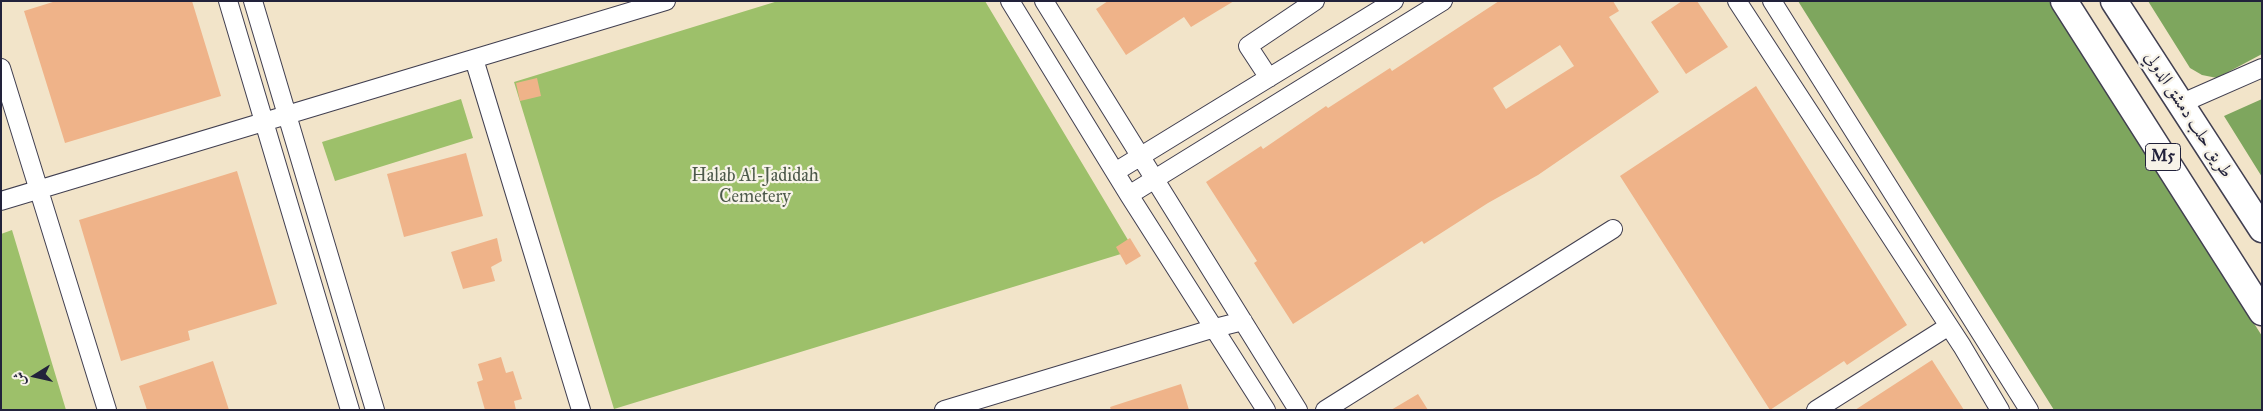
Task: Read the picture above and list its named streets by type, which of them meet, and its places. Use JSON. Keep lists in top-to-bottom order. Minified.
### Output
{"streets":{"highway":["طريق حلب دمشق الدولي","M5"]},"parks":["Halab Al-Jadidah Cemetery"],"north":"left"}
